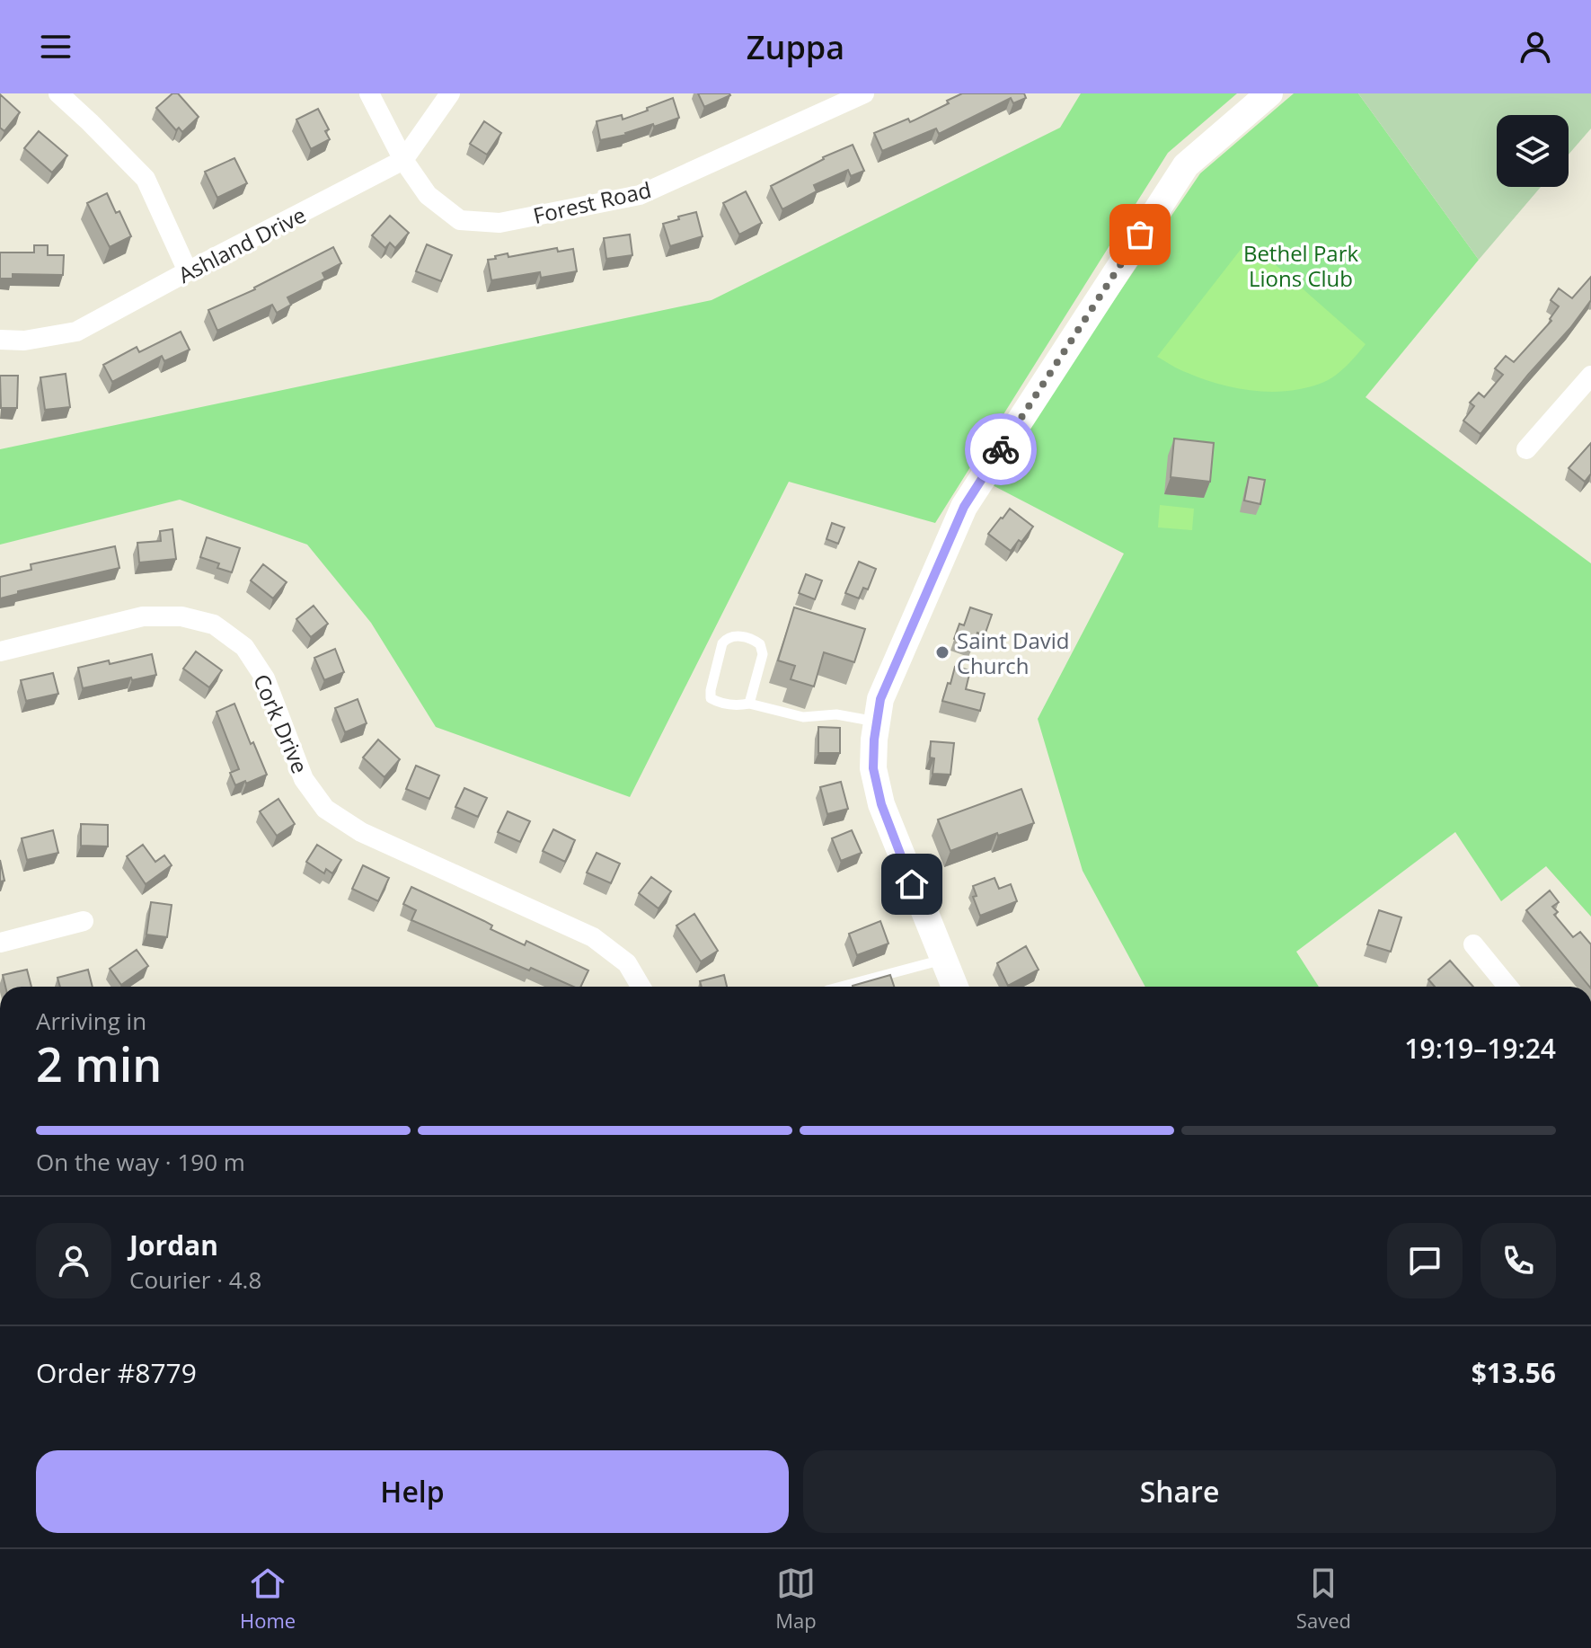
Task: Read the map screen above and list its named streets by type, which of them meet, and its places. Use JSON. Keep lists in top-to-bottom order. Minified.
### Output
{"streets":{"street":["Forest Road","Ashland Drive","Cork Drive"]},"crossings":[["Forest Road","Ashland Drive"]],"parks":["Bethel Park Lions Club"],"places":["Saint David Church"],"page":{"header":"Zuppa","heading":["2 min","Arriving in","19:19–19:24"],"panel":["Jordan","Courier · 4.8","Order #8779","$13.56"],"bar":"On the way · 190 m","buttons":["Help","Share"],"tabs":["Home","Map","Saved"]}}
